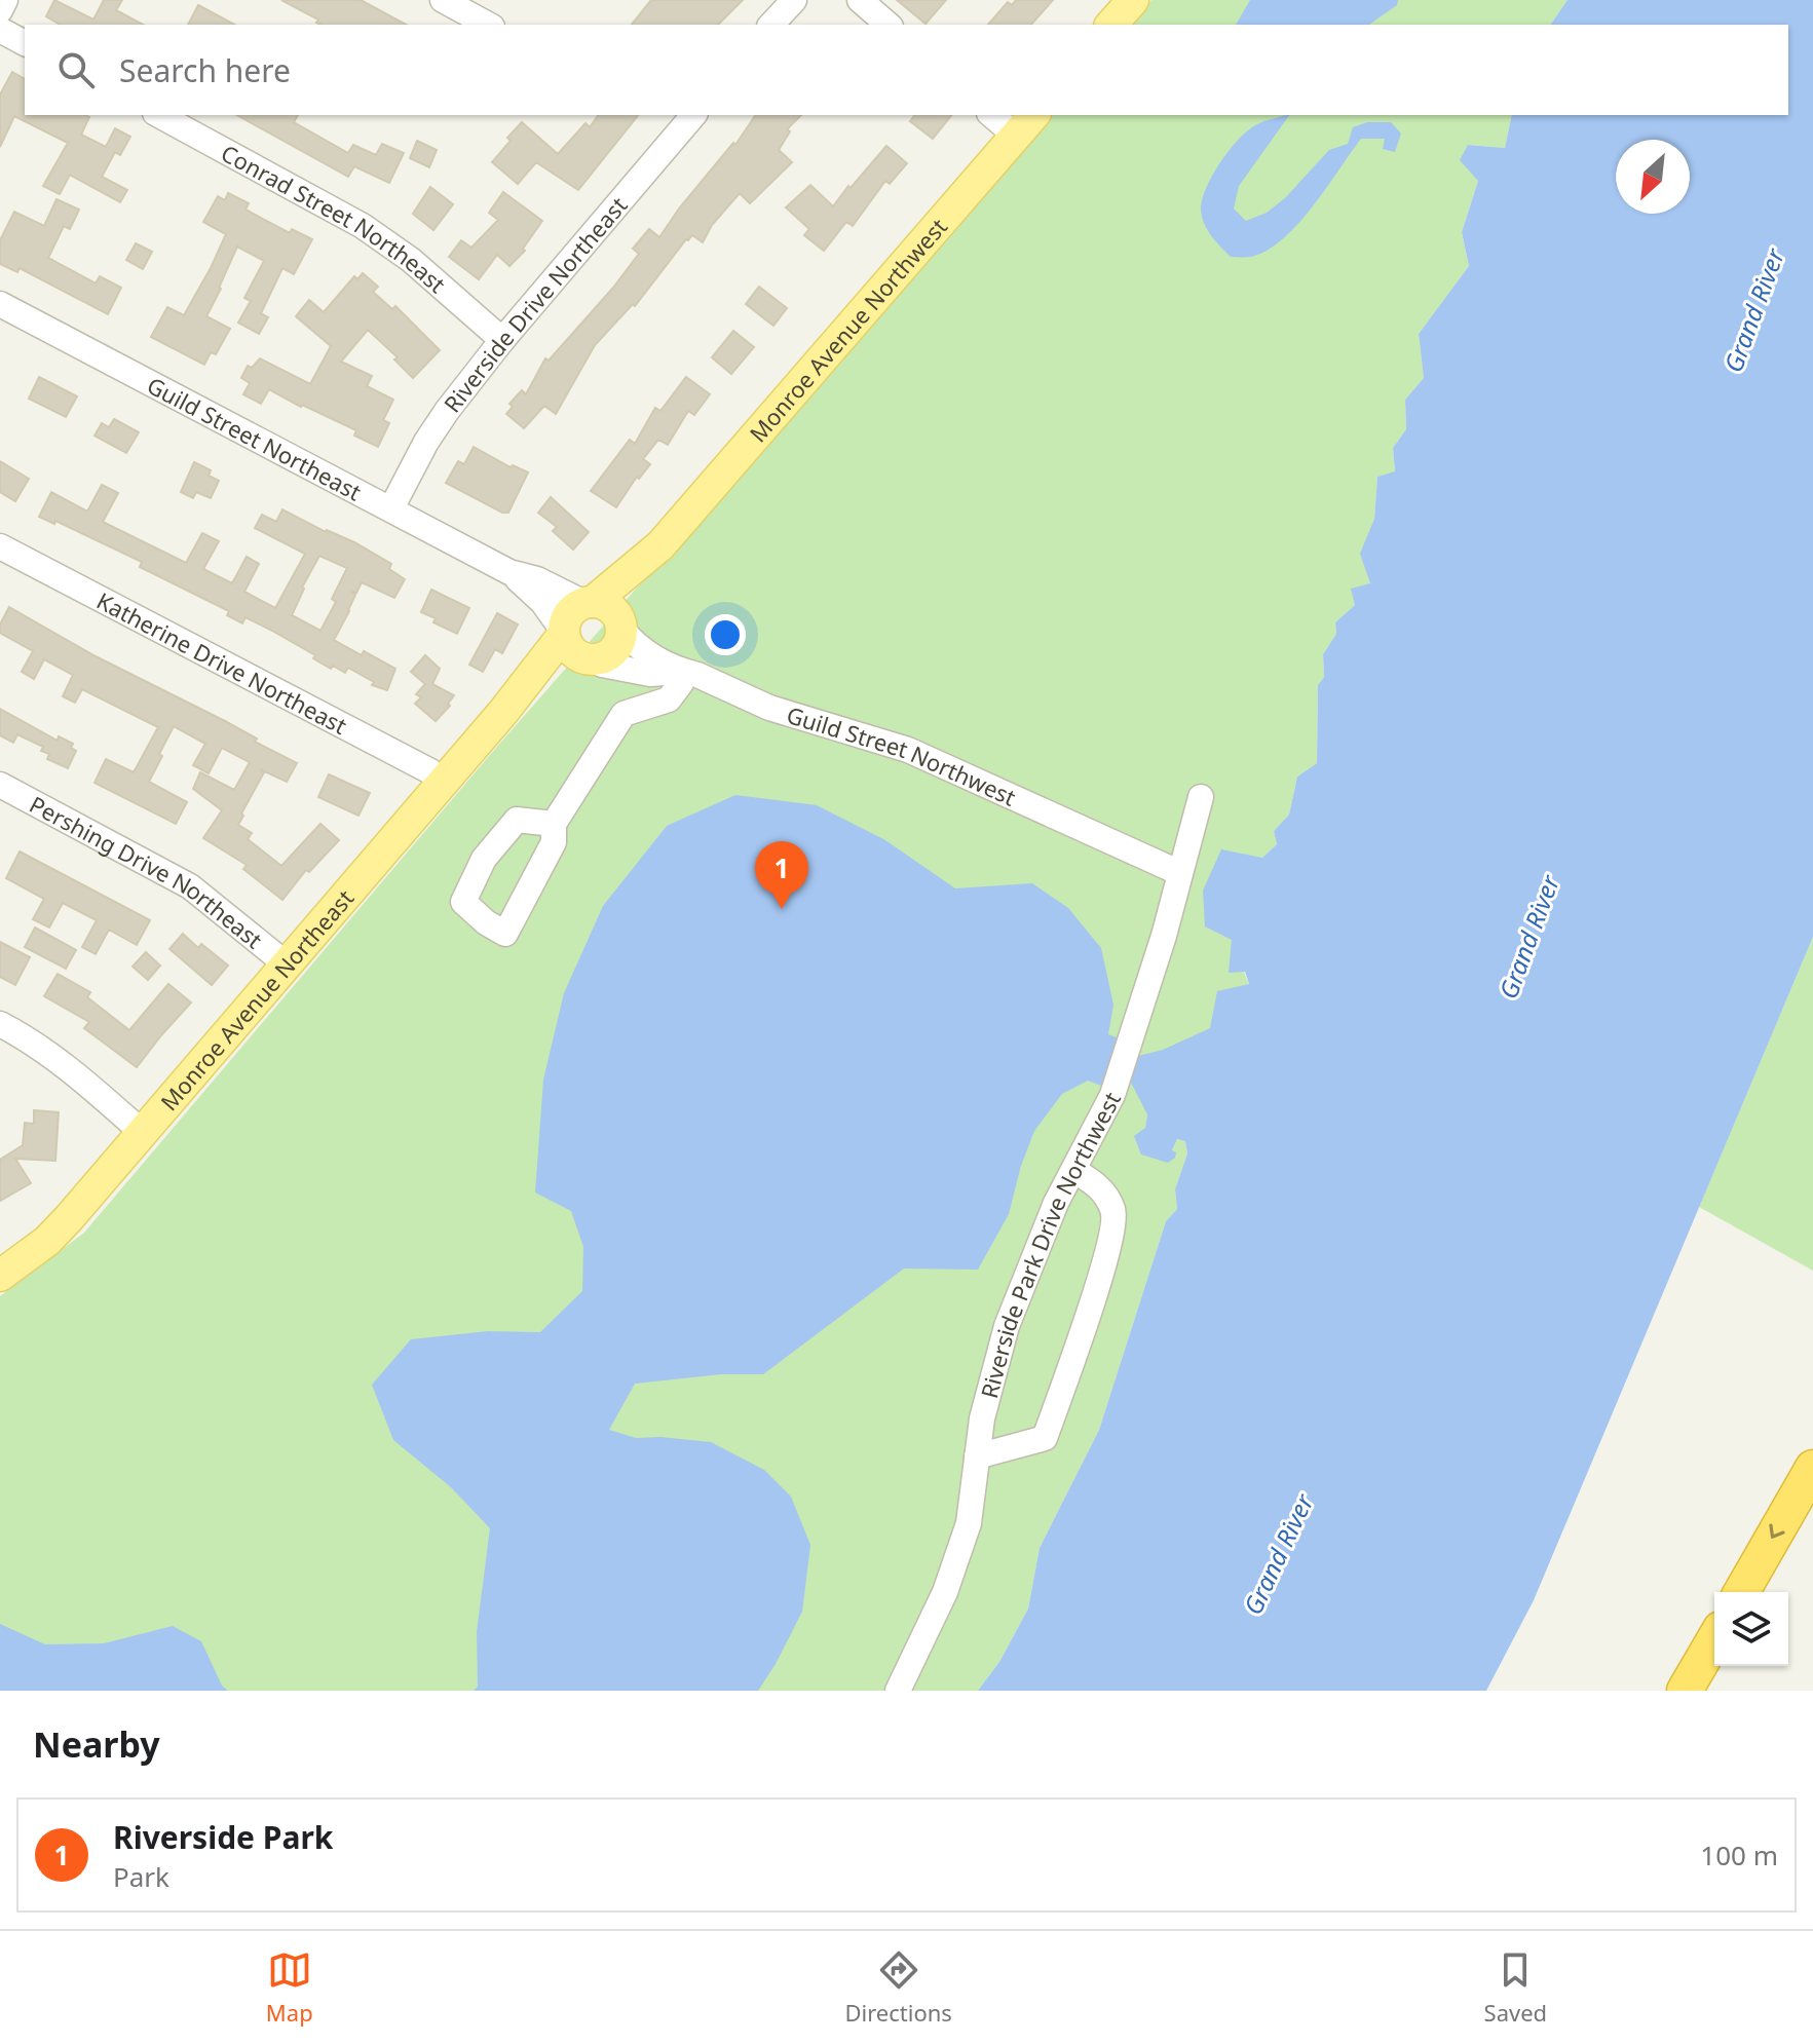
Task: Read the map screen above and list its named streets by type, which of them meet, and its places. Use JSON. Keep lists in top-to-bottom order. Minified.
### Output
{"streets":{"main road":["Monroe Avenue Northwest","Monroe Avenue Northeast"],"street":["Conrad Street Northeast","Riverside Drive Northeast","Guild Street Northeast","Katherine Drive Northeast","Guild Street Northwest","Pershing Drive Northeast","Riverside Park Drive Northwest"]},"crossings":[["Conrad Street Northeast","Riverside Drive Northeast"],["Riverside Drive Northeast","Guild Street Northeast"],["Monroe Avenue Northwest","Guild Street Northeast"],["Monroe Avenue Northwest","Guild Street Northwest"],["Monroe Avenue Northwest","Monroe Avenue Northeast"],["Guild Street Northeast","Guild Street Northwest"],["Guild Street Northeast","Monroe Avenue Northeast"],["Katherine Drive Northeast","Monroe Avenue Northeast"],["Guild Street Northwest","Monroe Avenue Northeast"],["Guild Street Northwest","Riverside Park Drive Northwest"],["Pershing Drive Northeast","Monroe Avenue Northeast"]],"water":["Grand River"],"north":"bottom left","page":{"search":"Search here","pins":"1","heading":"Nearby","list":[{"mark":"1","name":"Riverside Park","note":"Park","value":"100 m"}],"nav":["Map","Directions","Saved"]}}
